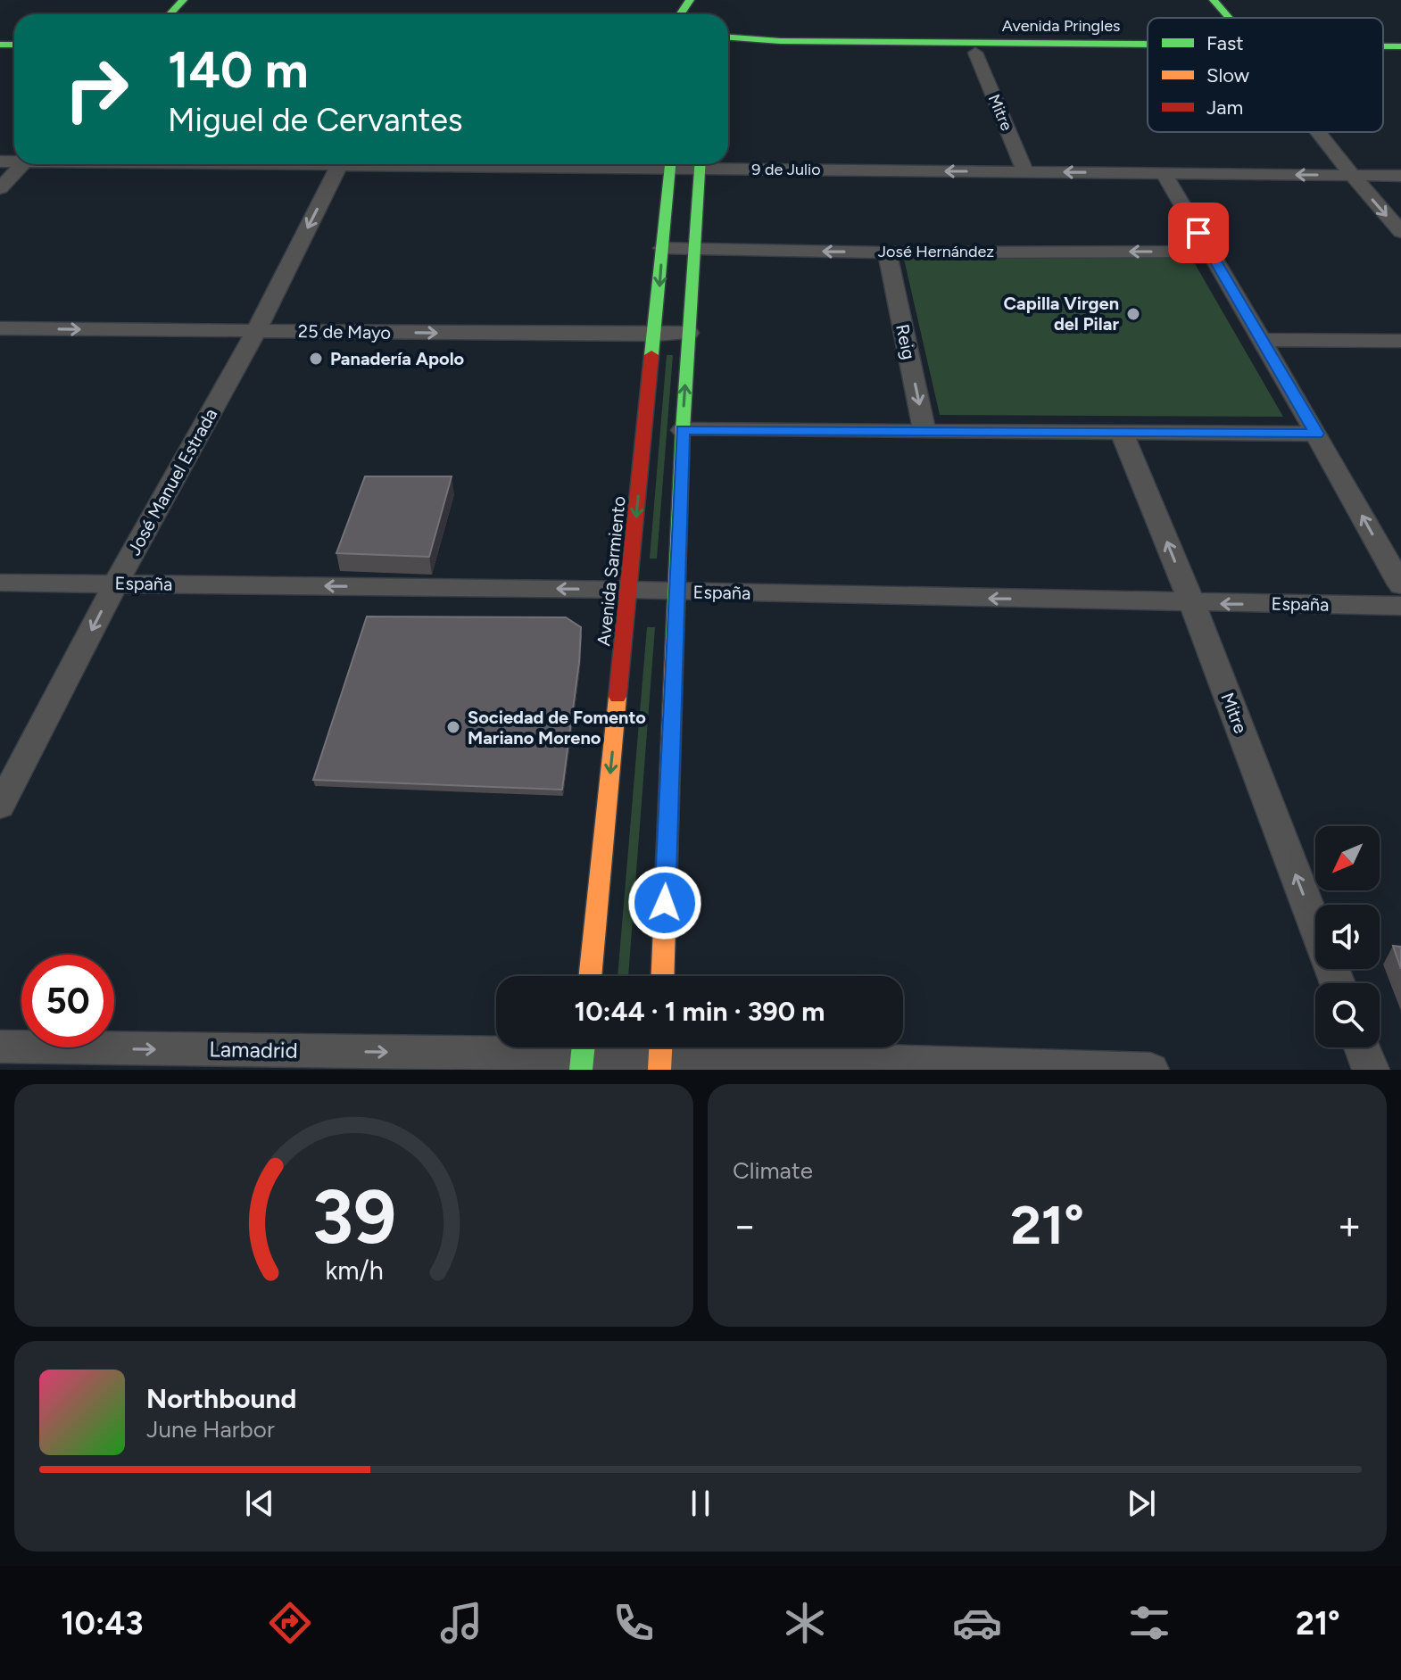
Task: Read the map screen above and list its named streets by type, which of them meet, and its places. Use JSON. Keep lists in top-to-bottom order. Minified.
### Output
{"streets":{"main road":["Avenida Pringles","Avenida Sarmiento"],"street":["Mitre","9 de Julio","José Hernández","25 de Mayo","Reig","José Manuel Estrada","España","Lamadrid"]},"crossings":[["Avenida Pringles","Mitre"],["Mitre","9 de Julio"],["Mitre","España"],["José Hernández","Reig"],["José Hernández","Avenida Sarmiento"],["25 de Mayo","José Manuel Estrada"],["25 de Mayo","Avenida Sarmiento"],["José Manuel Estrada","España"],["Avenida Sarmiento","España"]],"one_way":["9 de Julio","25 de Mayo","Reig","José Manuel Estrada","Lamadrid"],"places":["Capilla Virgen del Pilar","Panadería Apolo","Sociedad de Fomento Mariano Moreno"],"legend":["Fast","Slow","Jam"],"north":"bottom left","page":{"turn":["140 m","Miguel de Cervantes"],"limit":"50","trip":"10:44 · 1 min · 390 m","tile":"Climate","heat":["−","21°","+"],"song":["Northbound","June Harbor"],"tabs":["10:43","21°"],"gauge":["39","km/h"]}}
